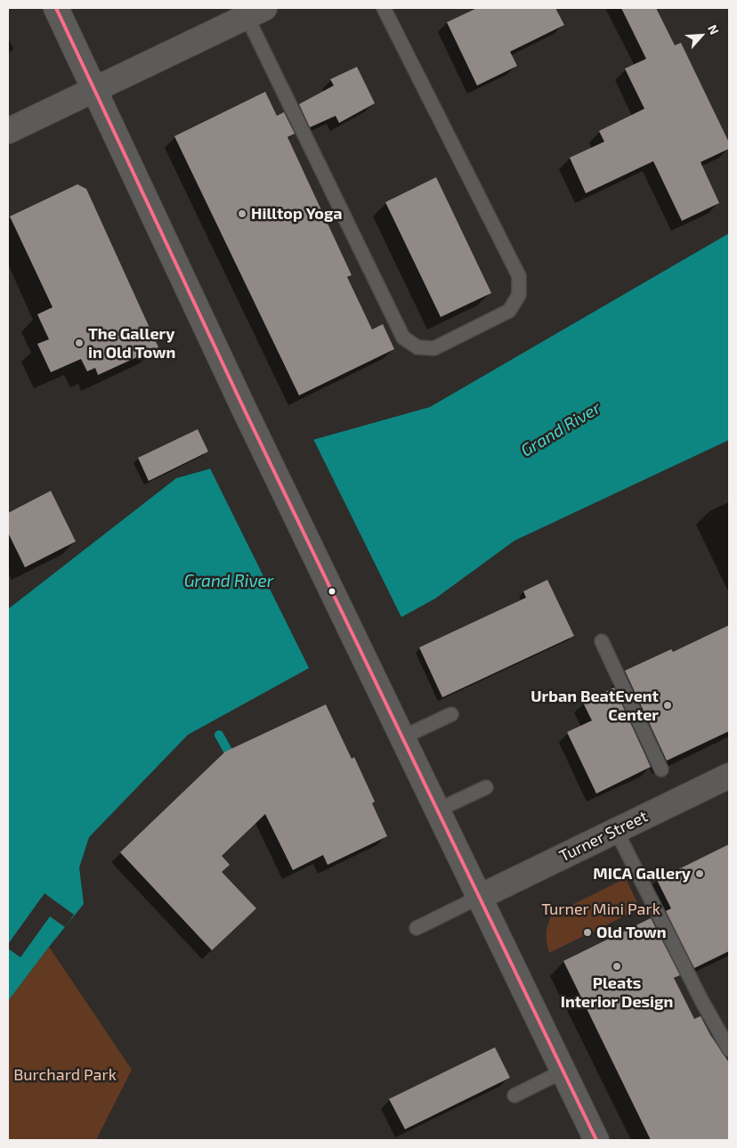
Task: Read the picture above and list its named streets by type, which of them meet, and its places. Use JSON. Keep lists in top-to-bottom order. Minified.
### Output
{"streets":{"street":["Turner Street"]},"water":["Grand River"],"parks":["Turner Mini Park","Burchard Park"],"places":["Hilltop Yoga","The Gallery in Old Town","Urban BeatEvent Center","MICA Gallery","Old Town","Pleats Interior Design"],"north":"top right"}
